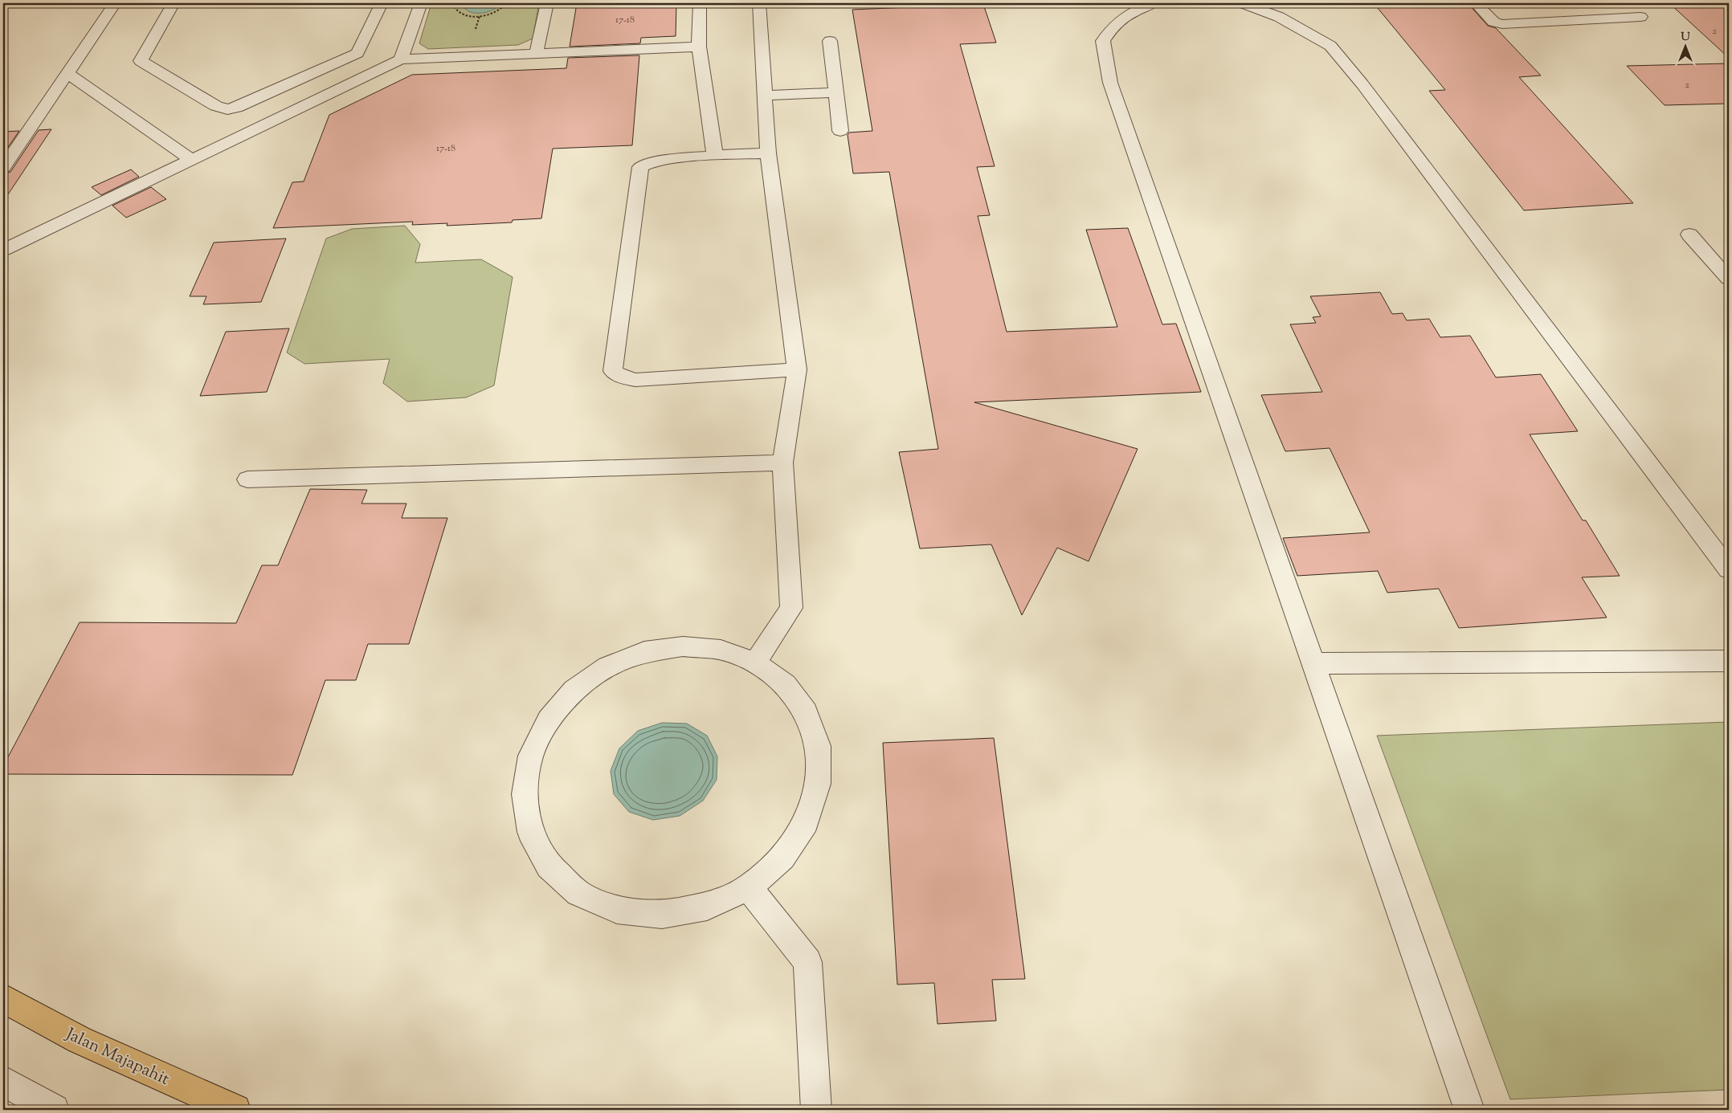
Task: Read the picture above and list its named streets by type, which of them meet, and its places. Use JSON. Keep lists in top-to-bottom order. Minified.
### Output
{"streets":{"main road":["Jalan Majapahit"]},"house_numbers":["17-18","2","2","17-18"],"north":"top"}
